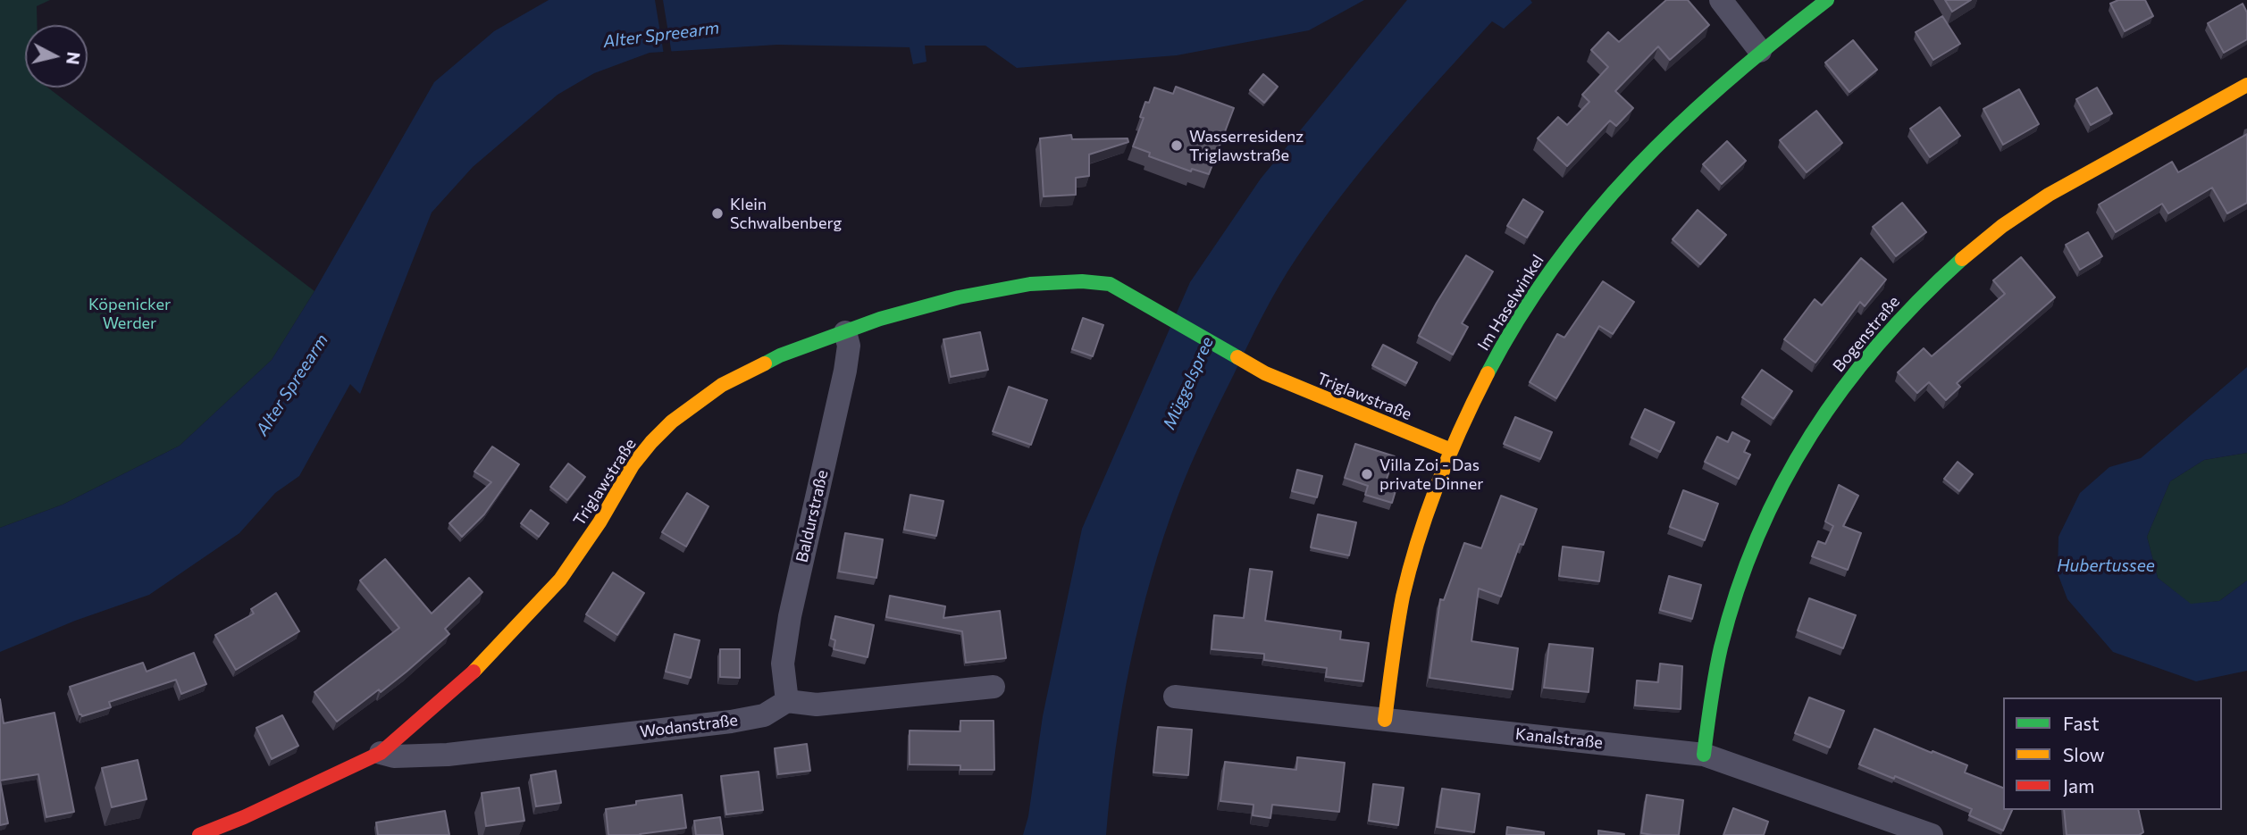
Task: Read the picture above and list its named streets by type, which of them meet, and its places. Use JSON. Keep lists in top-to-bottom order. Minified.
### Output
{"streets":{"street":["Im Haselwinkel","Bogenstraße","Triglawstraße","Baldurstraße","Wodanstraße","Kanalstraße"]},"crossings":[["Im Haselwinkel","Triglawstraße"],["Im Haselwinkel","Kanalstraße"],["Bogenstraße","Kanalstraße"],["Triglawstraße","Baldurstraße"],["Triglawstraße","Wodanstraße"],["Baldurstraße","Wodanstraße"]],"water":["Alter Spreearm","Müggelspree","Hubertussee"],"parks":["Köpenicker Werder"],"places":["Wasserresidenz Triglawstraße","Klein Schwalbenberg","Villa Zoi - Das private Dinner"],"legend":["Fast","Slow","Jam"],"north":"right"}
